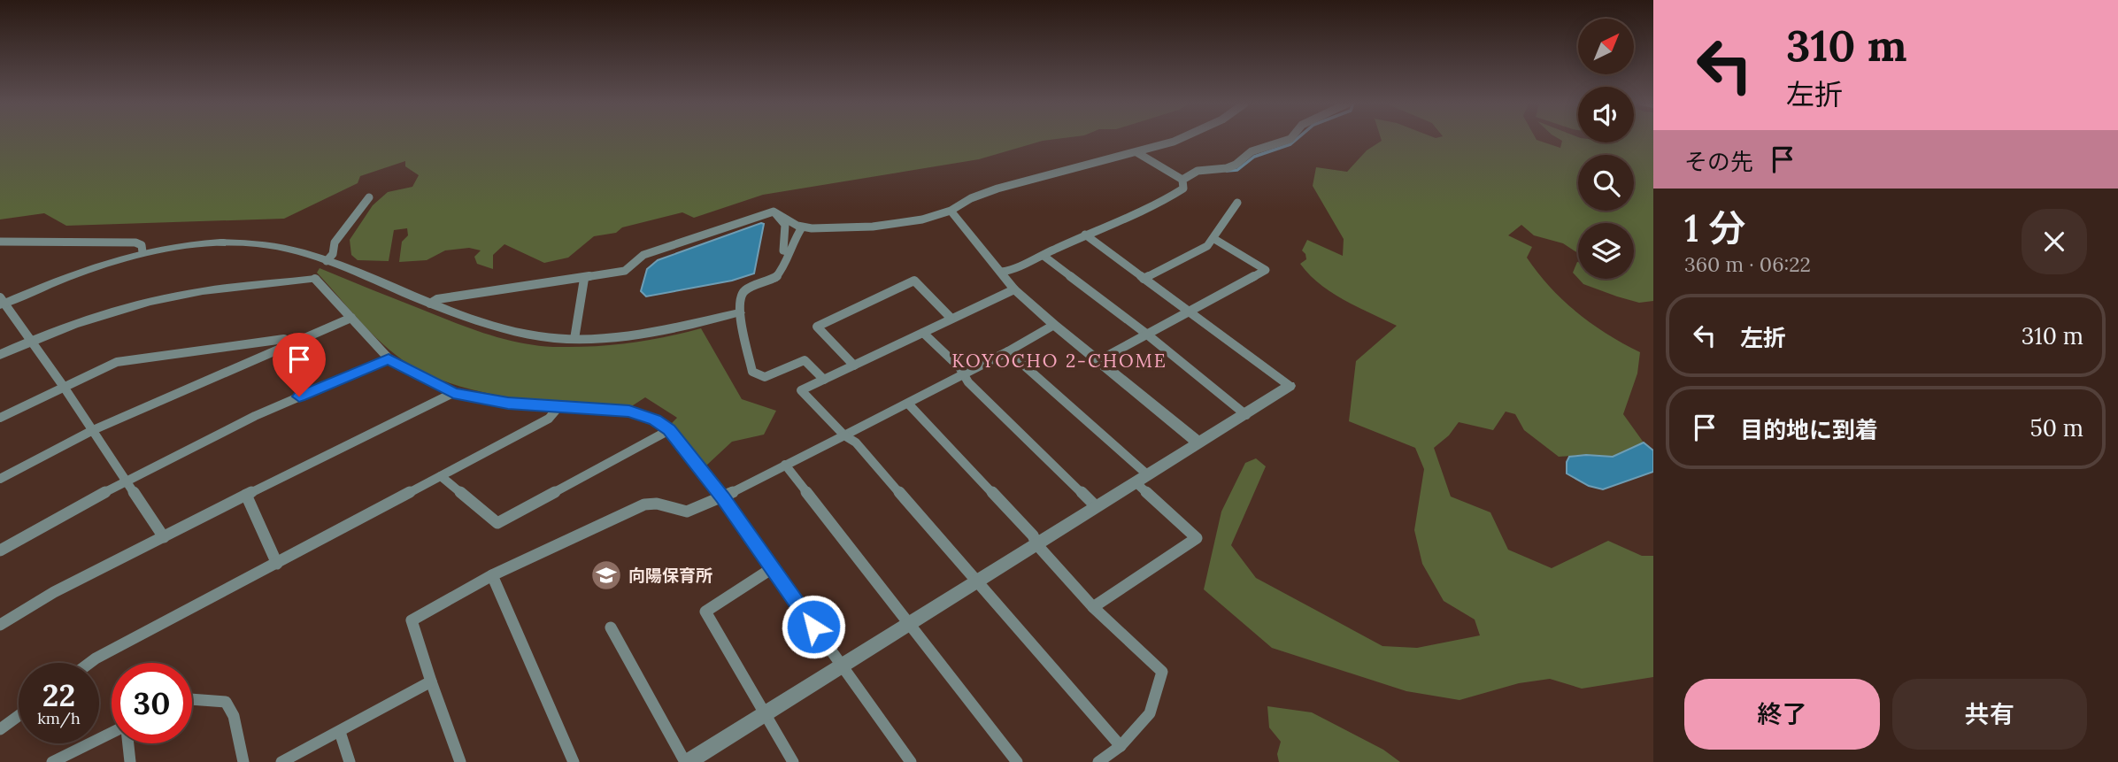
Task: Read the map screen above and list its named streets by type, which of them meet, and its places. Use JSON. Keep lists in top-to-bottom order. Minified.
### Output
{"districts":["KOYOCHO 2-CHOME"],"places":{"school or university":["向陽保育所"]},"north":"top right","page":{"turn":["310 m","左折"],"then":"その先","heading":["1 分","360 m · 06:22"],"list":[{"name":"左折","value":"310 m"},{"name":"目的地に到着","value":"50 m"}],"speed":"22 km/h","limit":"30","buttons":["終了","共有"]}}
